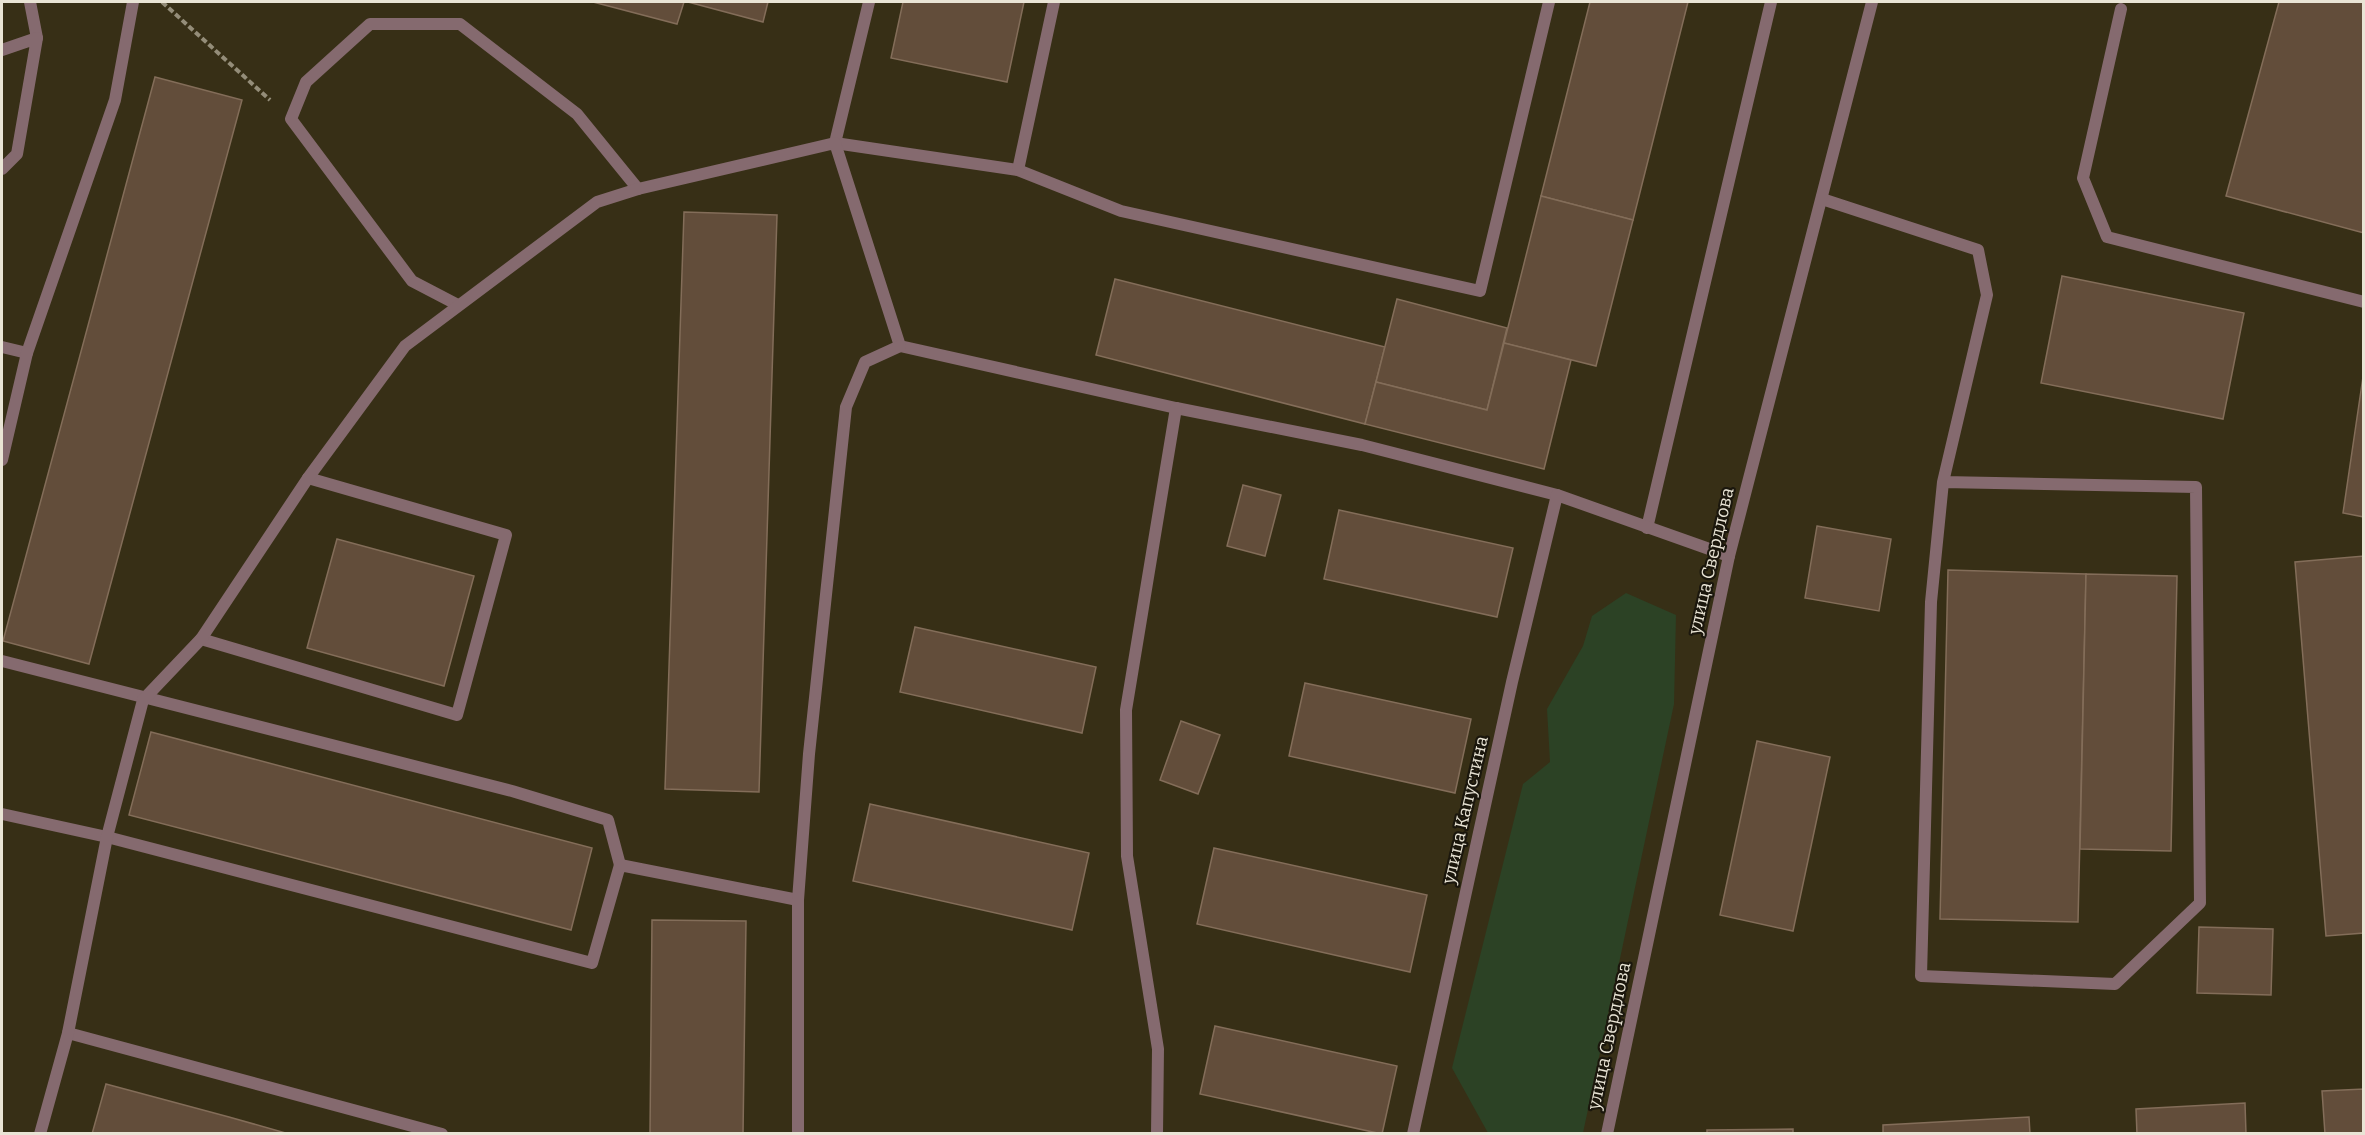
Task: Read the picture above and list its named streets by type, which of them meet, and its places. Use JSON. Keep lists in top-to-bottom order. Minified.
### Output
{"streets":{"street":["улица Свердлова","улица Капустина"]}}
